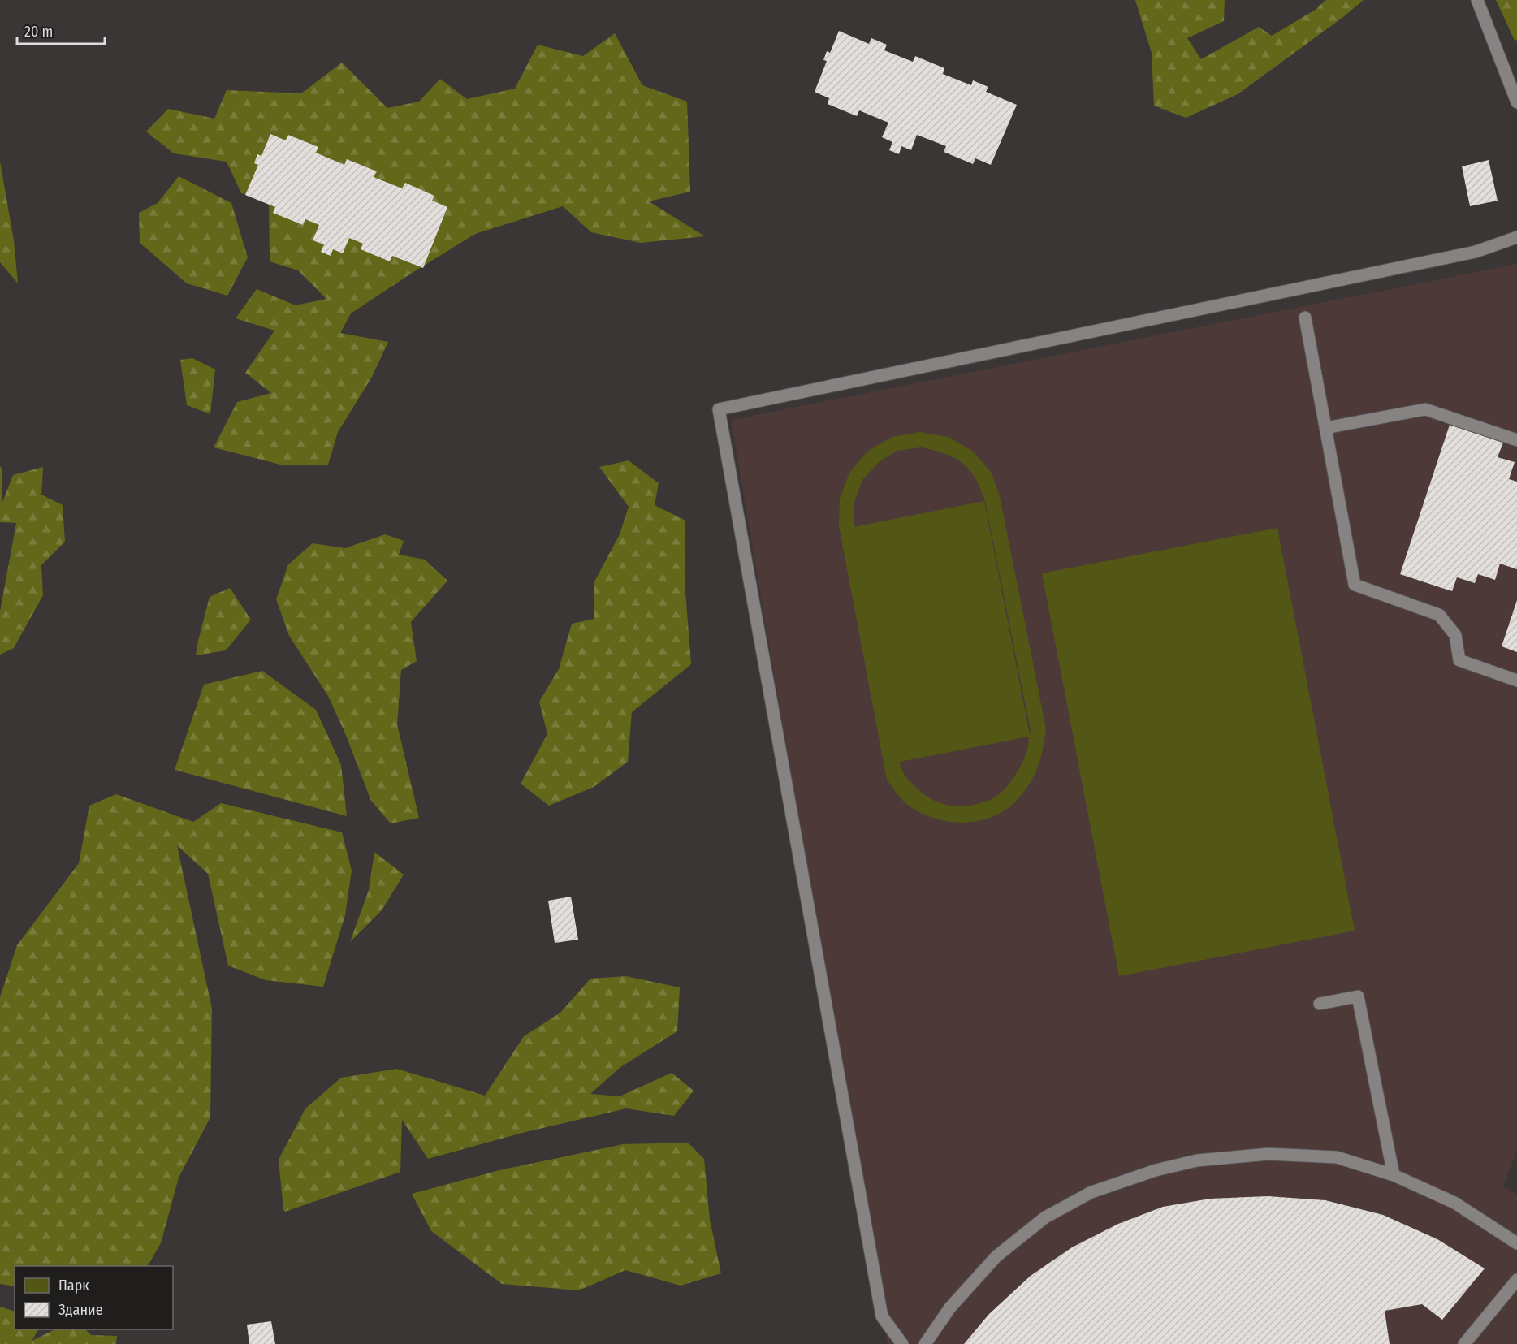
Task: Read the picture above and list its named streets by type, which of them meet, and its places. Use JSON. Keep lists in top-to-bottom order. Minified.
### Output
{"legend":["Парк","Здание"],"scale_bar":"20 m"}
